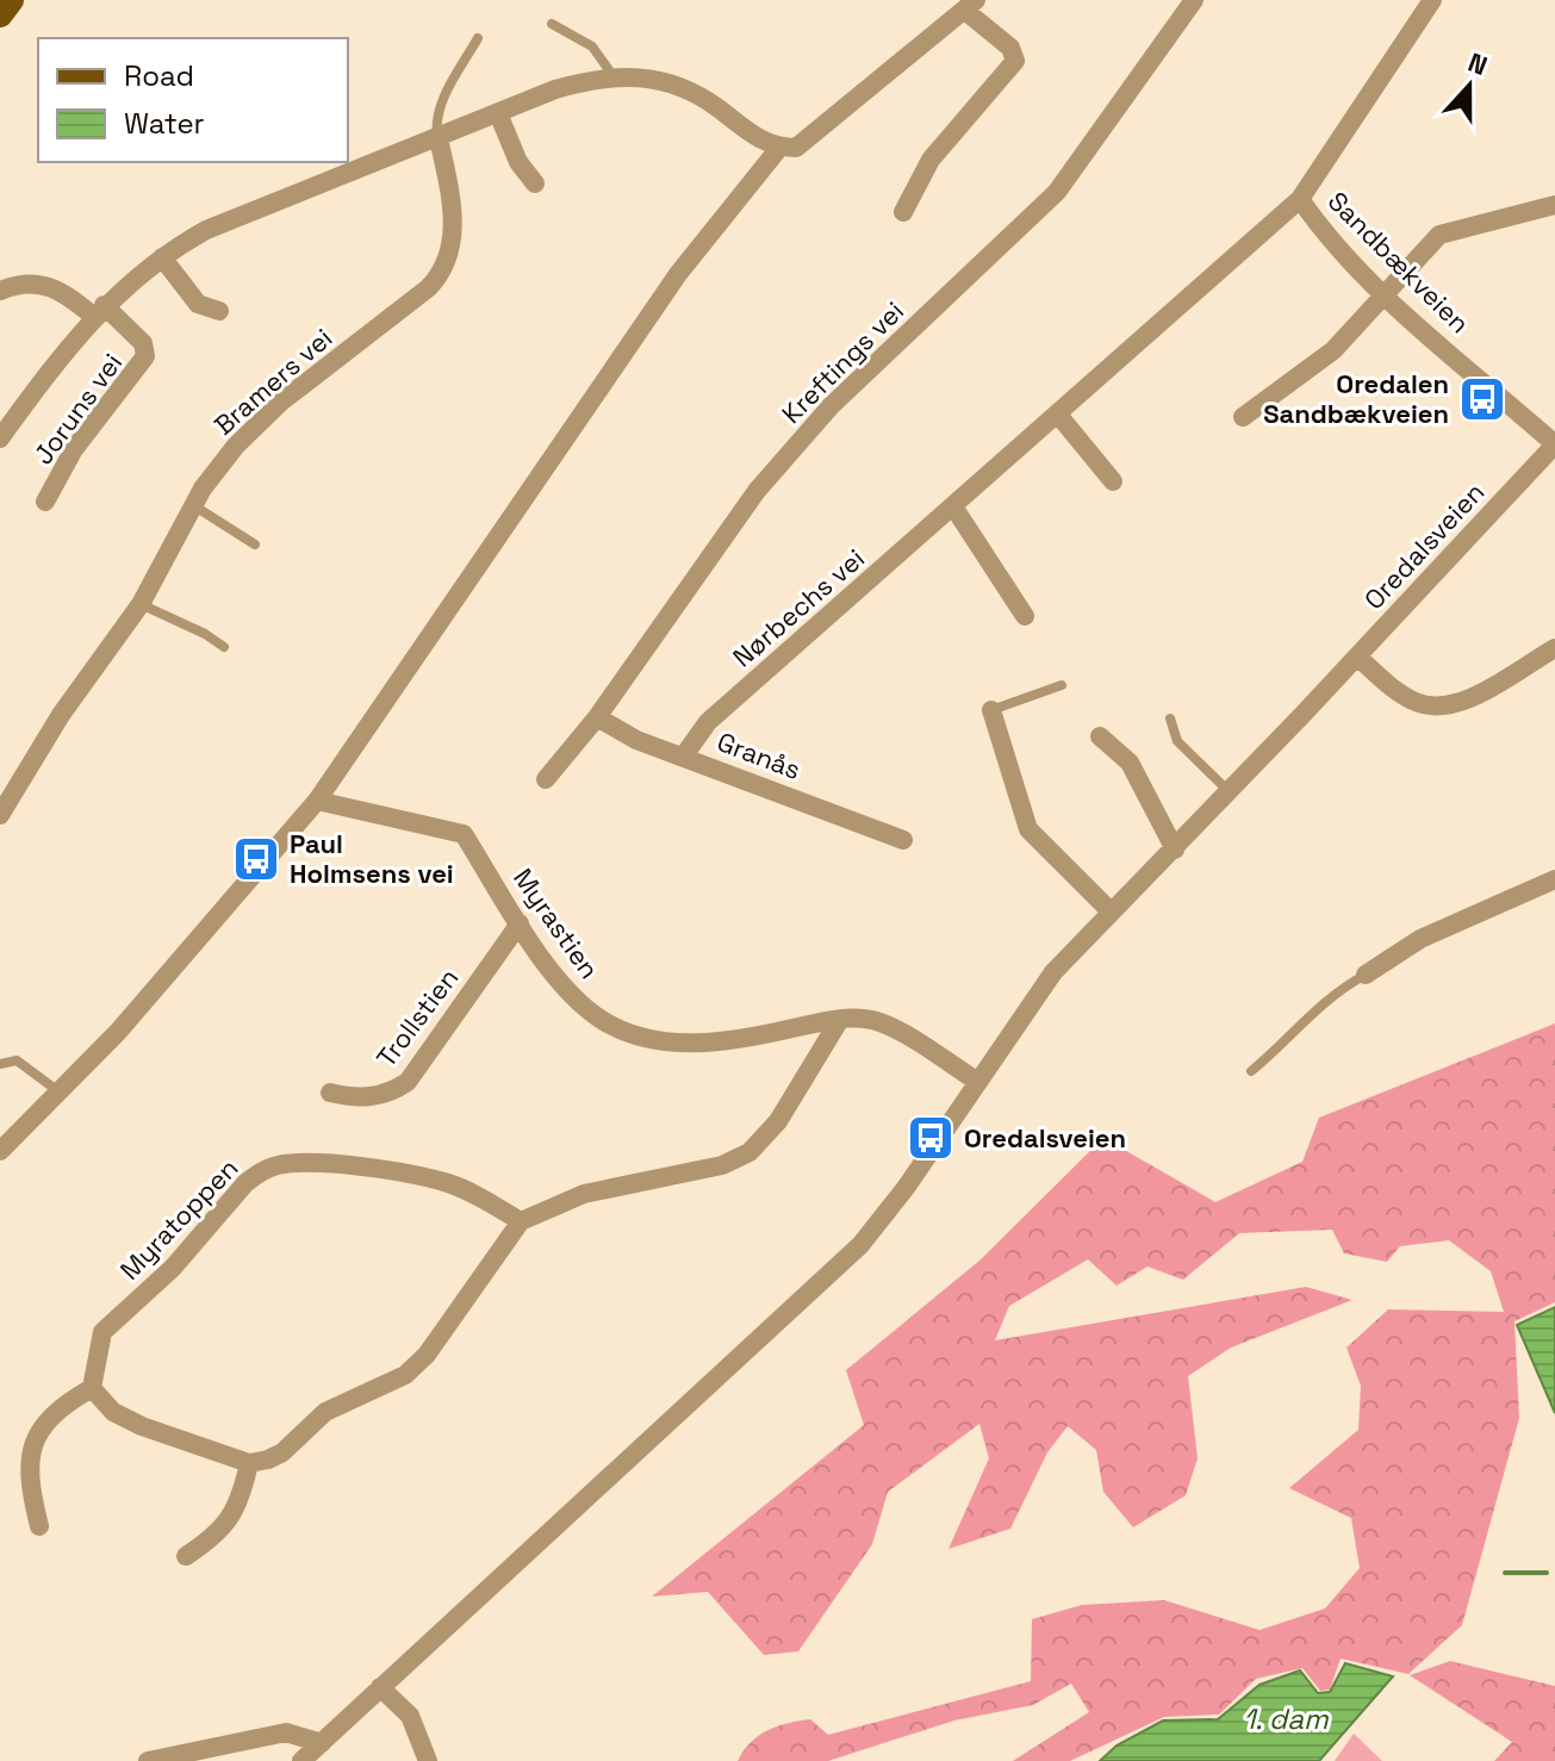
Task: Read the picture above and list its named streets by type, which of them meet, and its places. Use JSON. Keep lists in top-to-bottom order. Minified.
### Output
{"streets":{"street":["Sandbækveien","Kreftings vei","Bramers vei","Joruns vei","Oredalsveien","Nørbechs vei","Granås","Myrastien","Trollstien","Myratoppen"]},"crossings":[["Sandbækveien","Oredalsveien"],["Sandbækveien","Nørbechs vei"],["Kreftings vei","Granås"],["Bramers vei","Joruns vei"],["Oredalsveien","Myrastien"],["Nørbechs vei","Granås"],["Myrastien","Trollstien"]],"water":["1. dam"],"places":{"bus stop":["Oredalen Sandbækveien","Paul Holmsens vei","Oredalsveien"]},"legend":["Road","Water"],"north":"top"}
